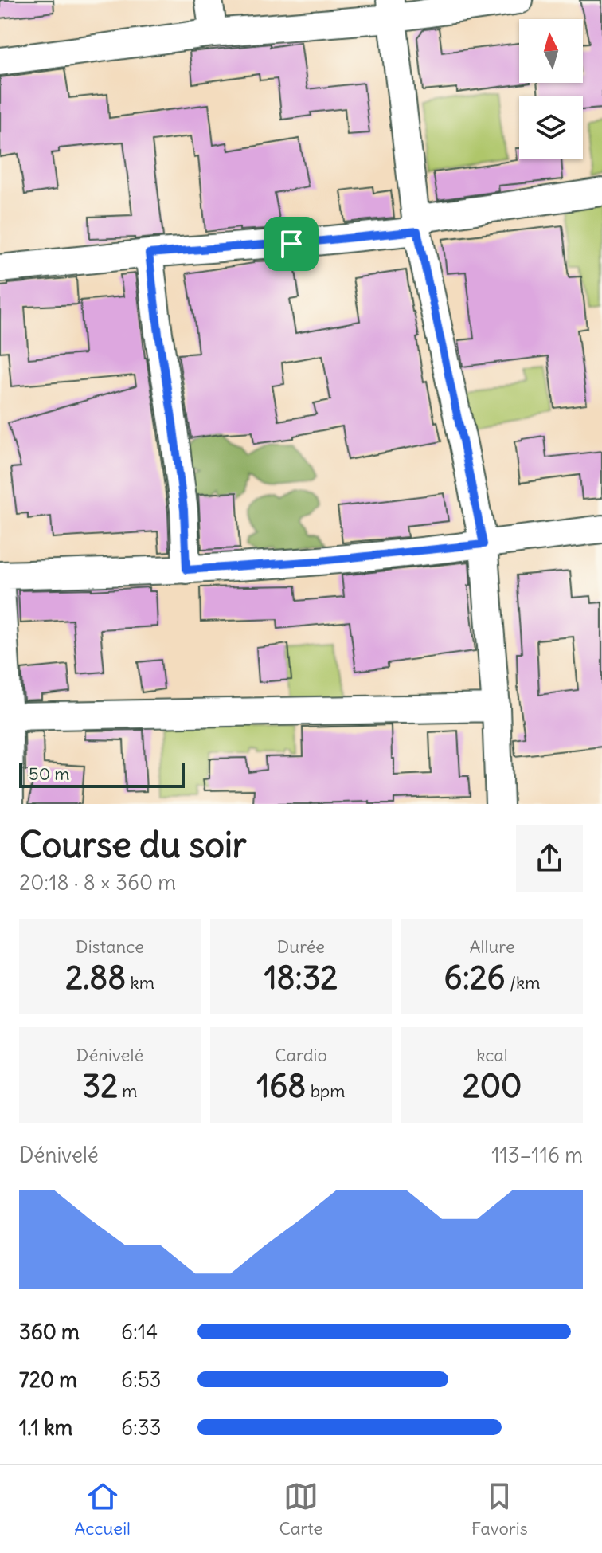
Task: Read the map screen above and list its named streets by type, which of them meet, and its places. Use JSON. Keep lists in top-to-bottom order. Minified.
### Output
{"scale_bar":"50 m","north":"top","page":{"scale":"50 m","heading":["Course du soir","20:18 · 8 × 360 m"],"stats":[["Distance","2.88 km"],["Durée","18:32"],["Allure","6:26 /km"],["Dénivelé","32 m"],["Cardio","168 bpm"],["kcal","200"]],"chart":["Dénivelé","113–116 m"],"list":[{"name":"360 m","note":"6:14"},{"name":"720 m","note":"6:53"},{"name":"1.1 km","note":"6:33"}],"tabs":["Accueil","Carte","Favoris"]}}
